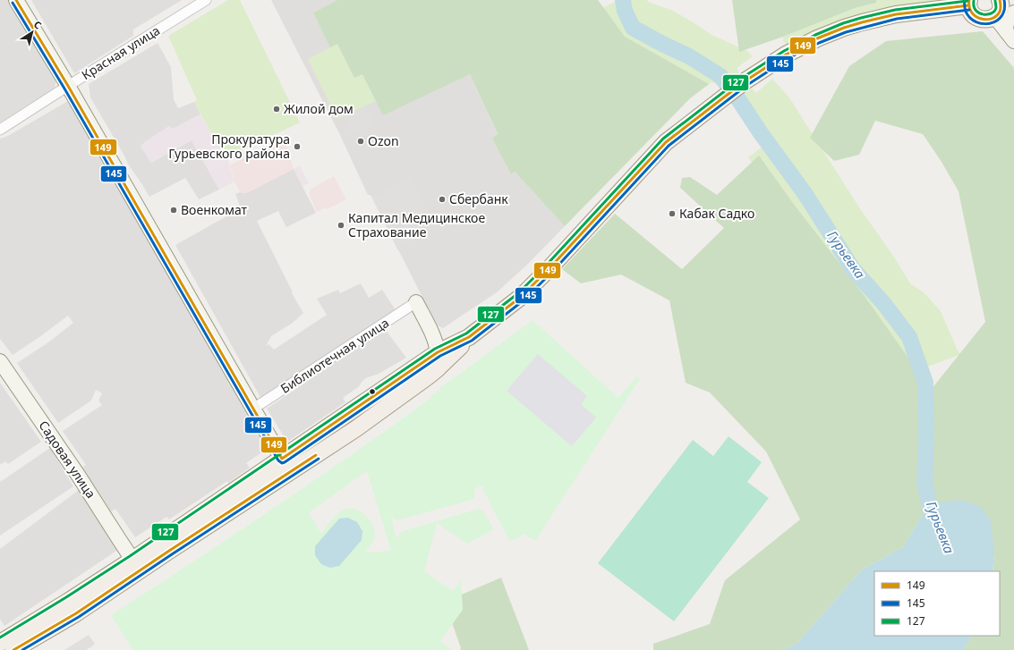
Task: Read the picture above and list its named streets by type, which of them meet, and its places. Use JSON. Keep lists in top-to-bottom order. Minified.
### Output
{"streets":{"street":["Красная улица","Библиотечная улица","Садовая улица"]},"water":["Гурьевка"],"places":["Жилой дом","Ozon","Прокуратура Гурьевского района","Сбербанк","Военкомат","Кабак Садко","Капитал Медицинское Страхование"],"lines":["transit line 149","transit line 145","transit line 127"],"legend":["149","145","127"],"north":"top right"}
